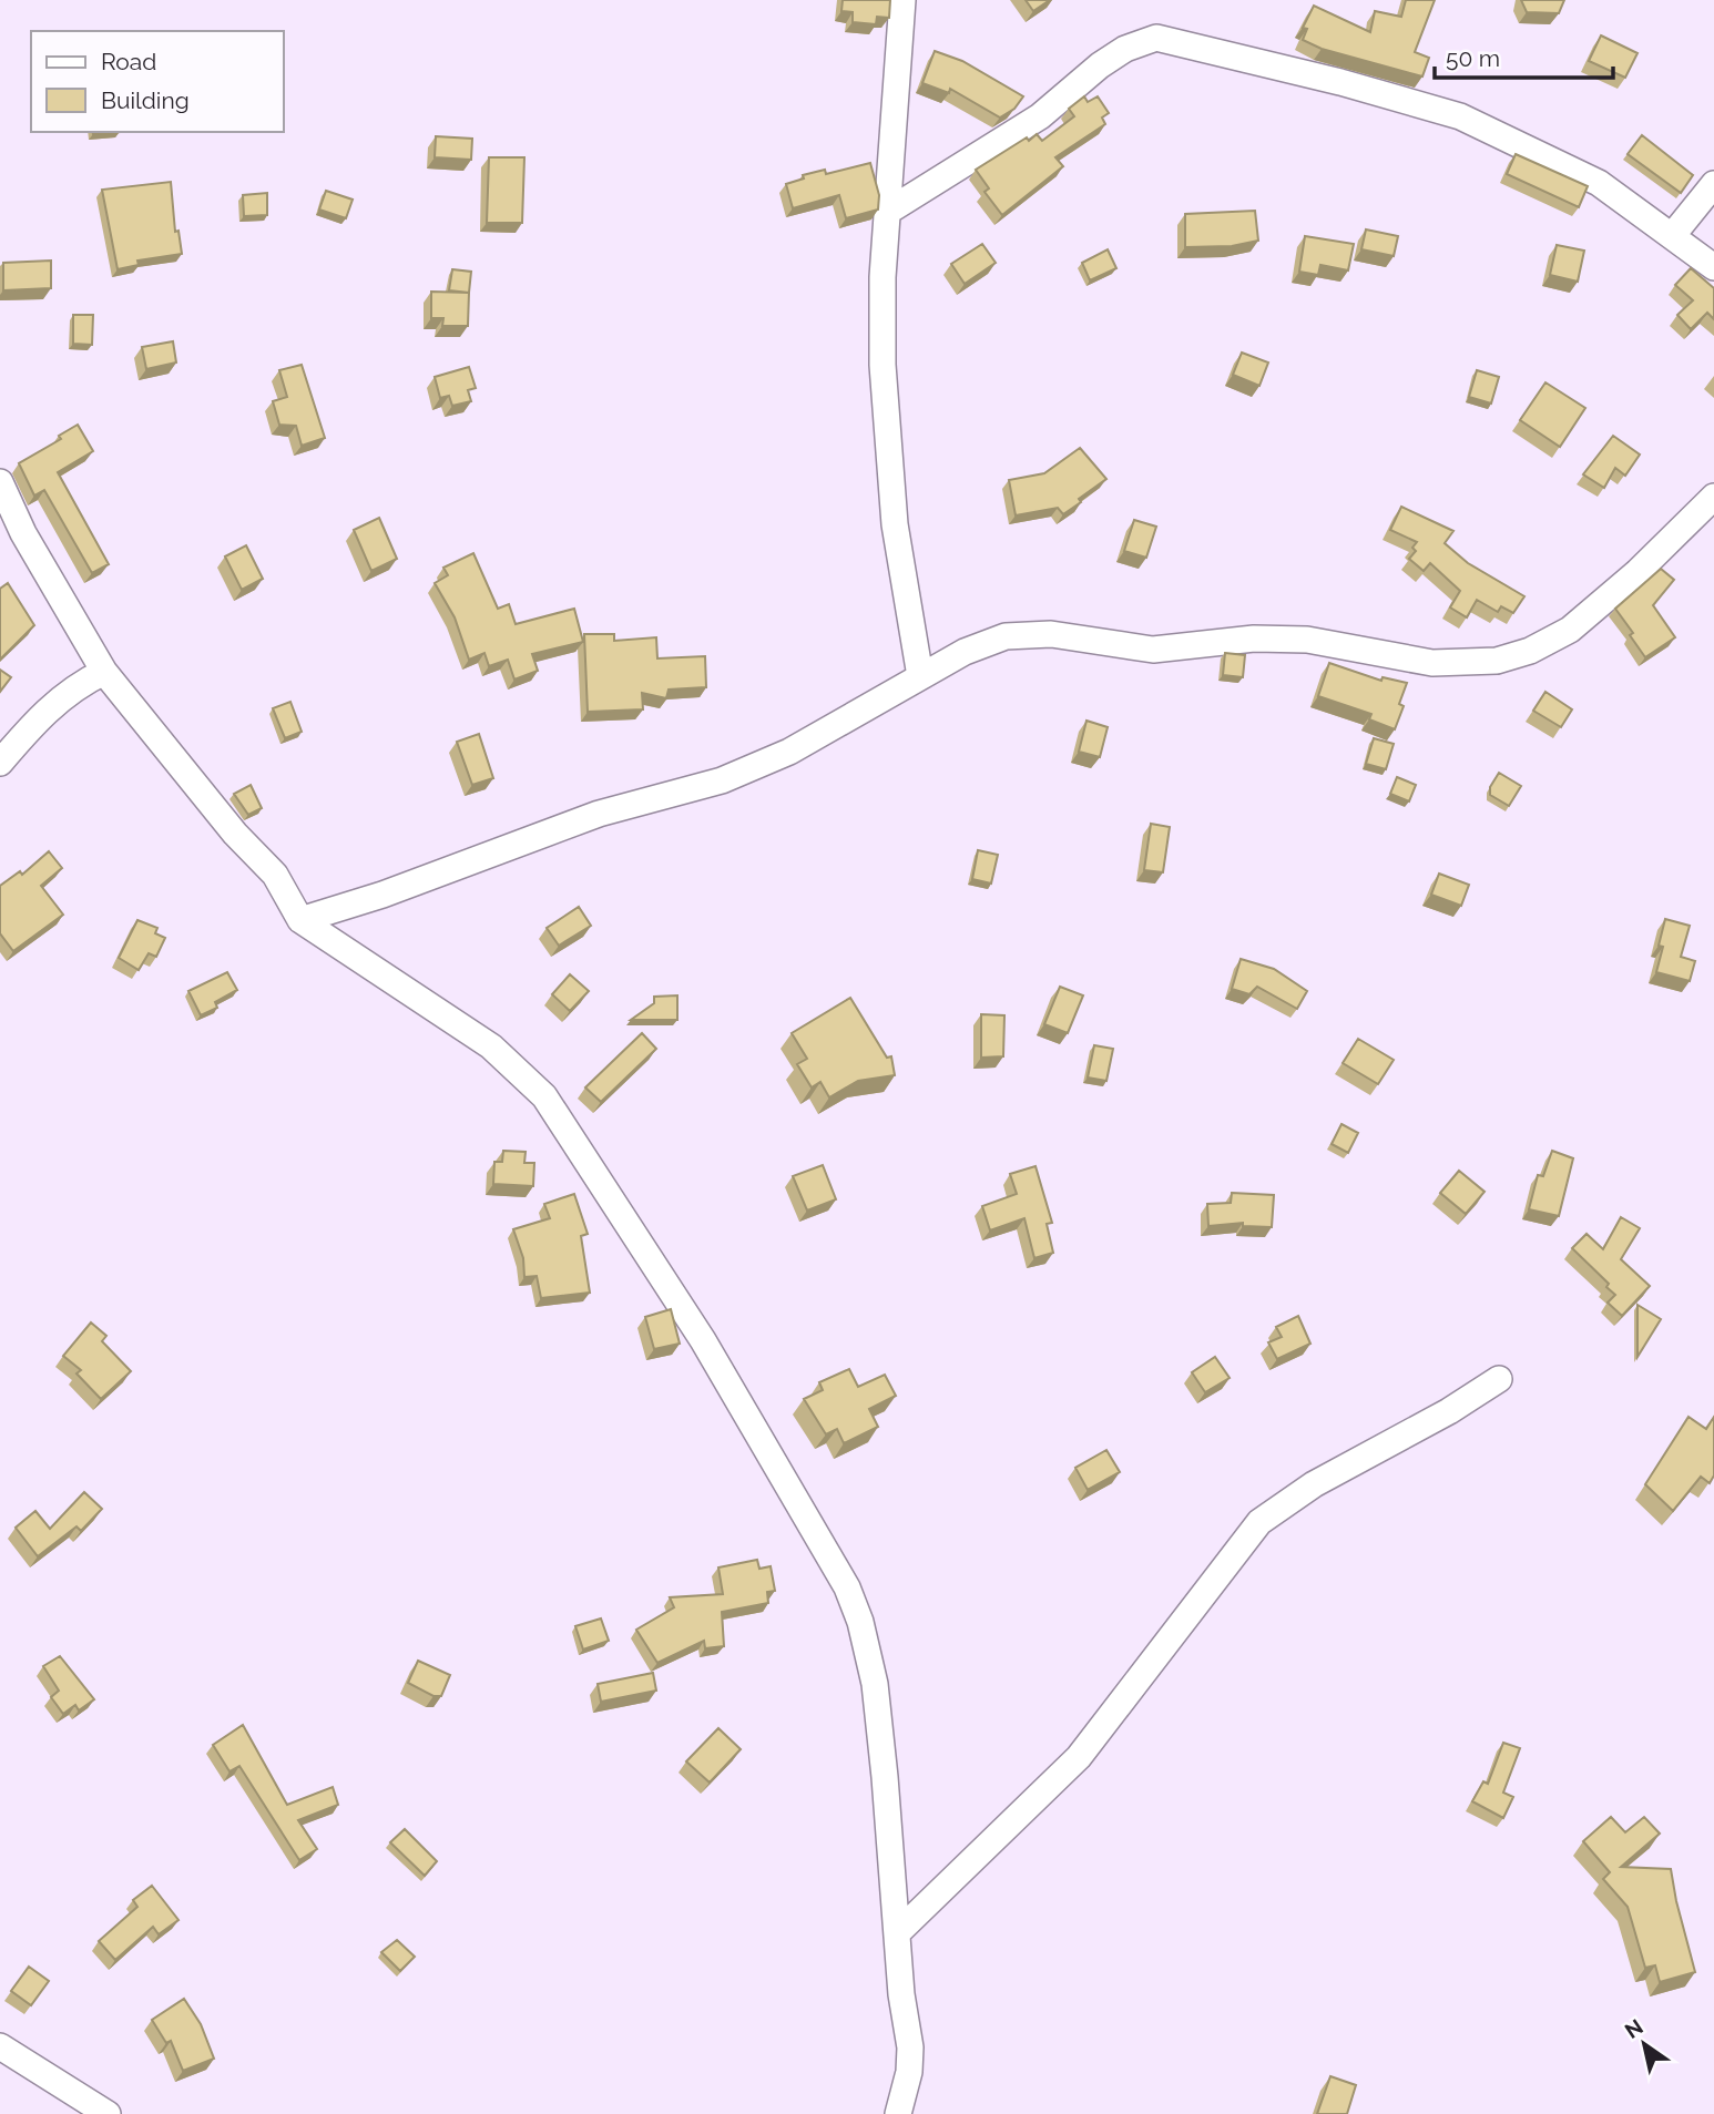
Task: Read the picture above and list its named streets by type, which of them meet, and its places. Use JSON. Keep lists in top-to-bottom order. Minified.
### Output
{"legend":["Road","Building"],"scale_bar":"50 m","north":"top left"}
